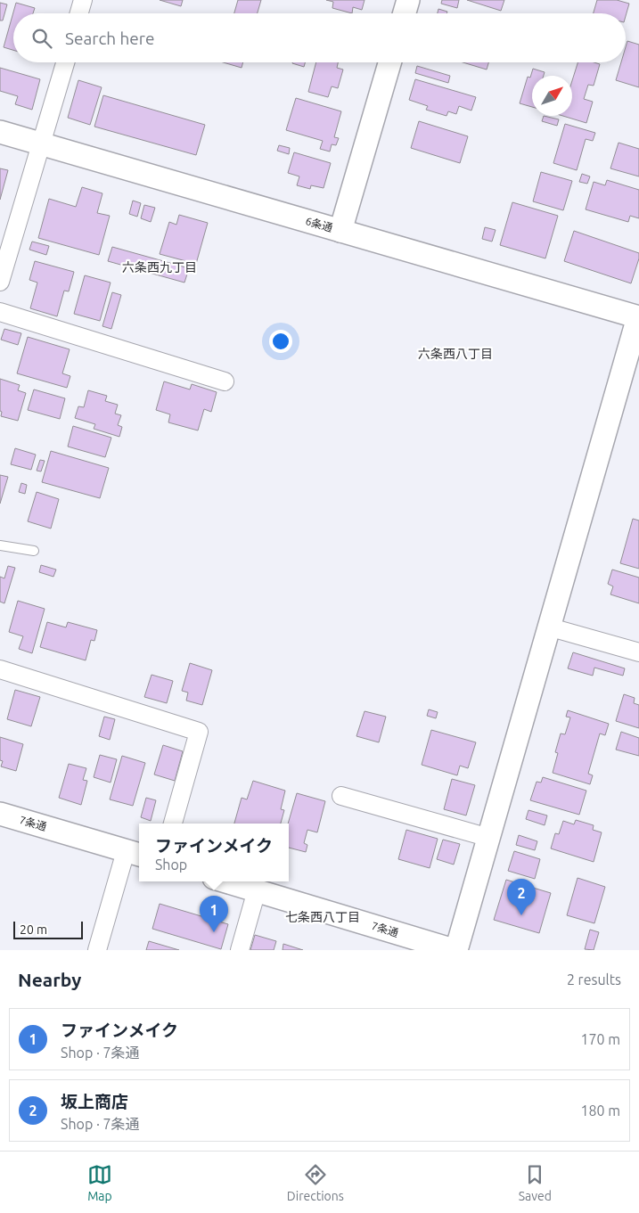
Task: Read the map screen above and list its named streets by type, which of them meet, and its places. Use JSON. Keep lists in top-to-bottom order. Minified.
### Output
{"streets":{"street":["6条通","7条通"]},"districts":["六条西九丁目","六条西八丁目","七条西八丁目"],"scale_bar":"20 m","north":"top right","page":{"search":"Search here","popup":["ファインメイク","Shop"],"pins":["2","1"],"scale":"20 m","heading":["Nearby","2 results"],"list":[{"mark":"1","name":"ファインメイク","note":"Shop · 7条通","value":"170 m"},{"mark":"2","name":"坂上商店","note":"Shop · 7条通","value":"180 m"}],"nav":["Map","Directions","Saved"]}}
